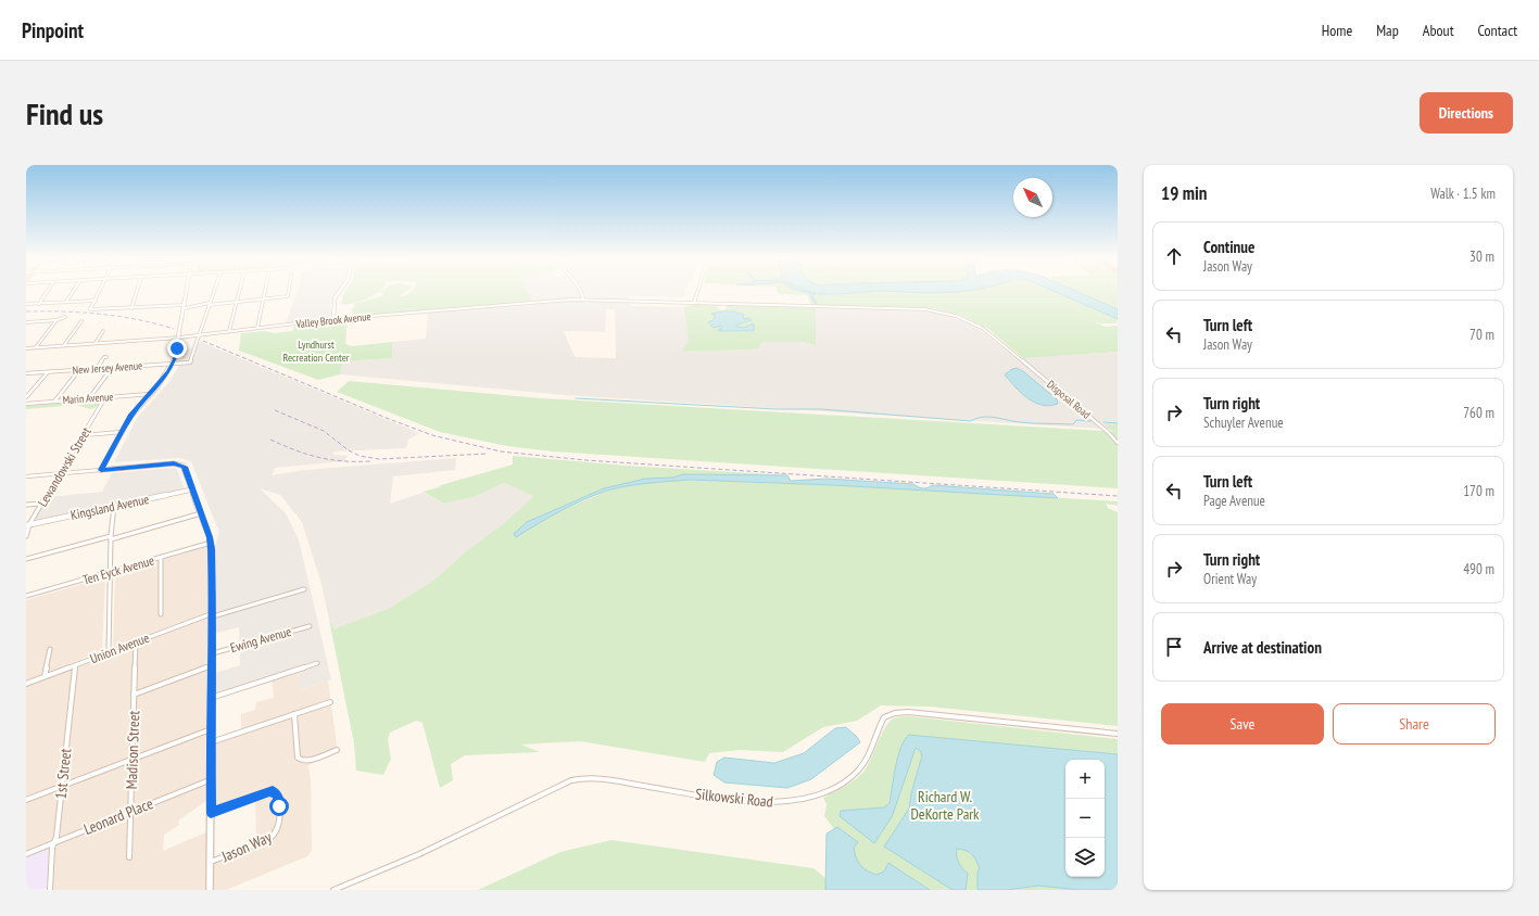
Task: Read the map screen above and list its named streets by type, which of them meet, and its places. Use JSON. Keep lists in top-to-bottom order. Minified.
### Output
{"streets":{"street":["Valley Brook Avenue","New Jersey Avenue","Marin Avenue","Disposal Road","Lewandowski Street","Kingsland Avenue","Ten Eyck Avenue","Ewing Avenue","Union Avenue","Madison Street","1st Street","Silkowski Road","Leonard Place","Jason Way"]},"crossings":[["Valley Brook Avenue","New Jersey Avenue"],["Valley Brook Avenue","Disposal Road"],["Marin Avenue","Lewandowski Street"],["Lewandowski Street","Kingsland Avenue"],["Union Avenue","Madison Street"],["Union Avenue","1st Street"],["Madison Street","Leonard Place"],["1st Street","Leonard Place"]],"parks":["Lyndhurst Recreation Center","Richard W. DeKorte Park"],"north":"top left","page":{"header":"Pinpoint","nav":["Home","Map","About","Contact"],"buttons":["Directions",["Save","Share"]],"title":"Find us","heading":["19 min","Walk · 1.5 km"],"list":[["Continue","Jason Way","30 m"],["Turn left","Jason Way","70 m"],["Turn right","Schuyler Avenue","760 m"],["Turn left","Page Avenue","170 m"],["Turn right","Orient Way","490 m"],"Arrive at destination"],"map_buttons":["+","−"]}}
